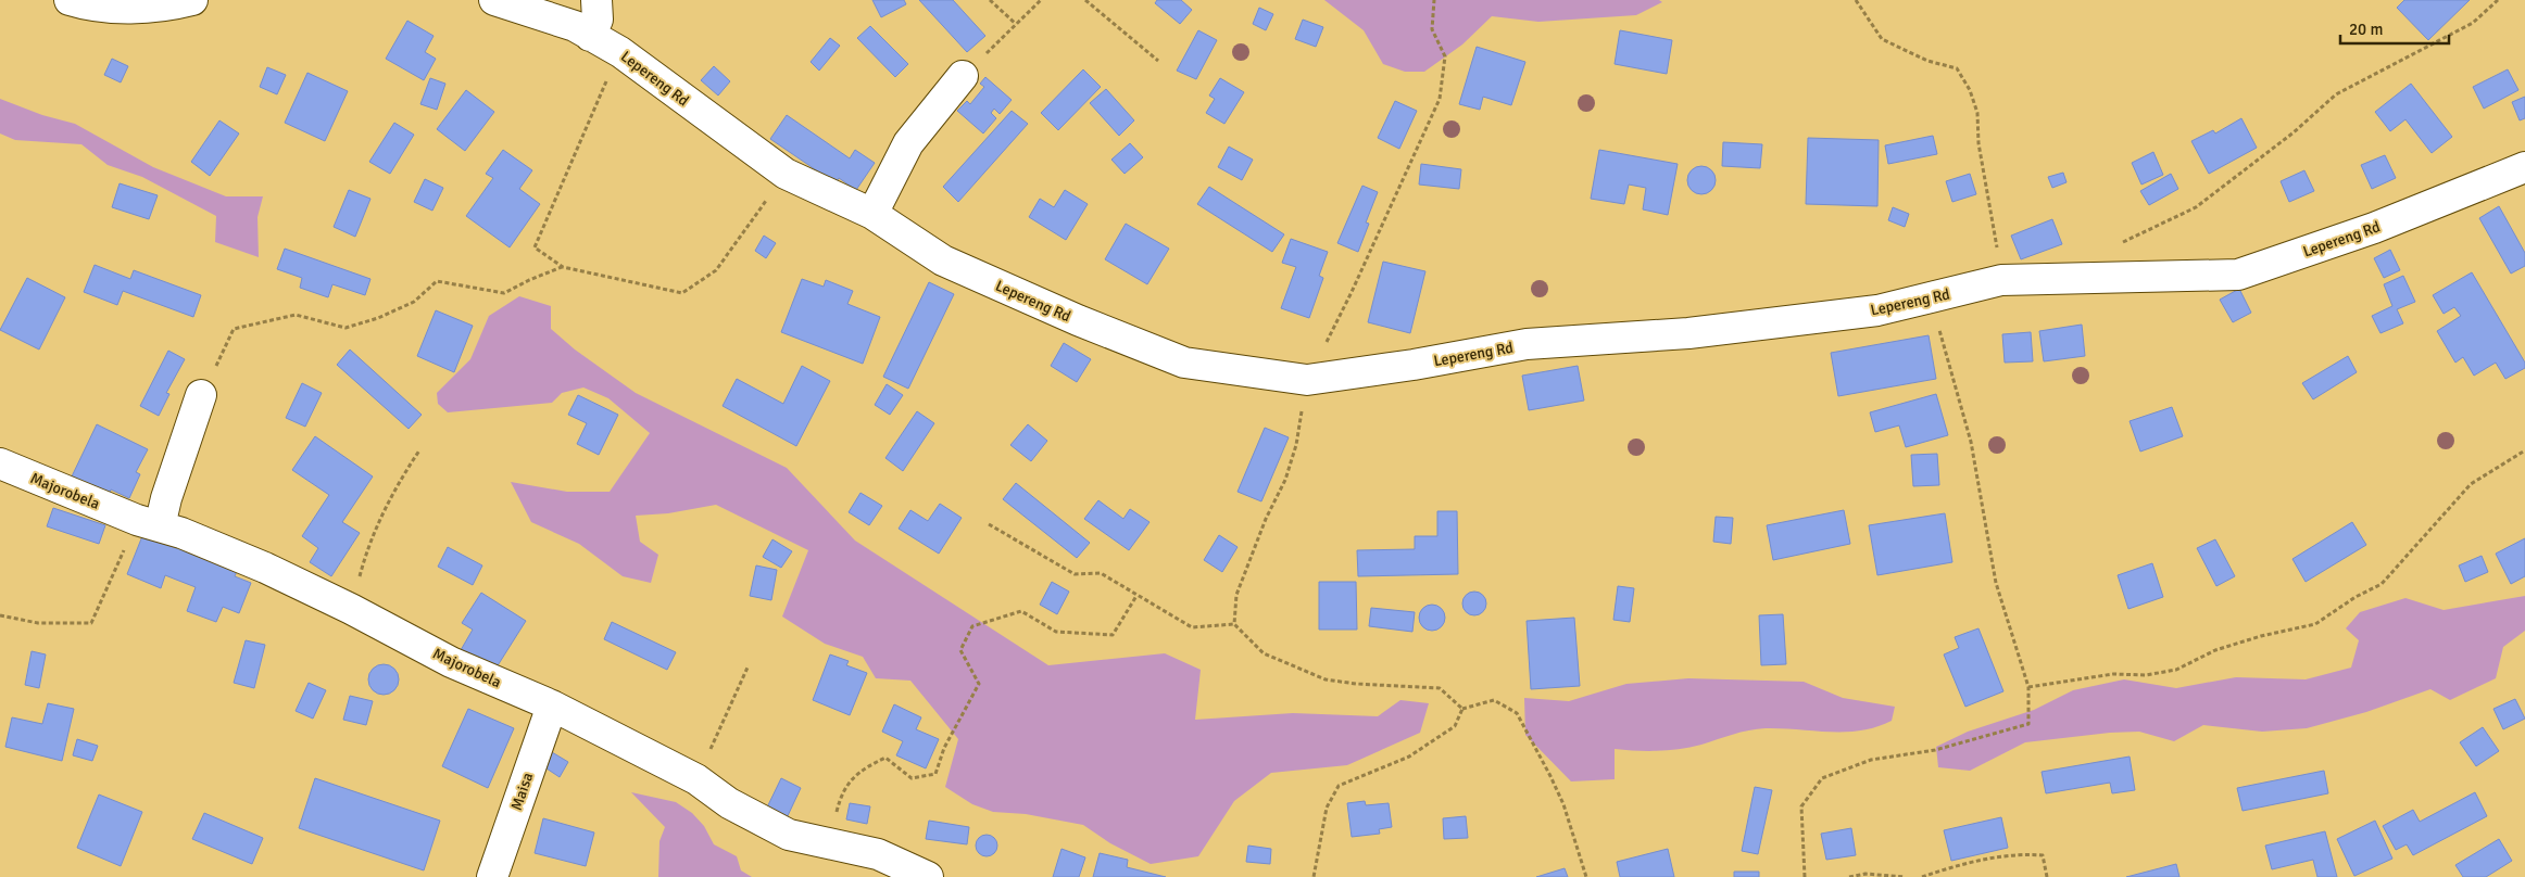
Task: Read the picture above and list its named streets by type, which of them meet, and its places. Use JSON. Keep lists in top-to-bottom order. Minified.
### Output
{"streets":{"street":["Lepereng Rd","Majorobela","Maisa"]},"crossings":[["Majorobela","Maisa"]],"scale_bar":"20 m"}
